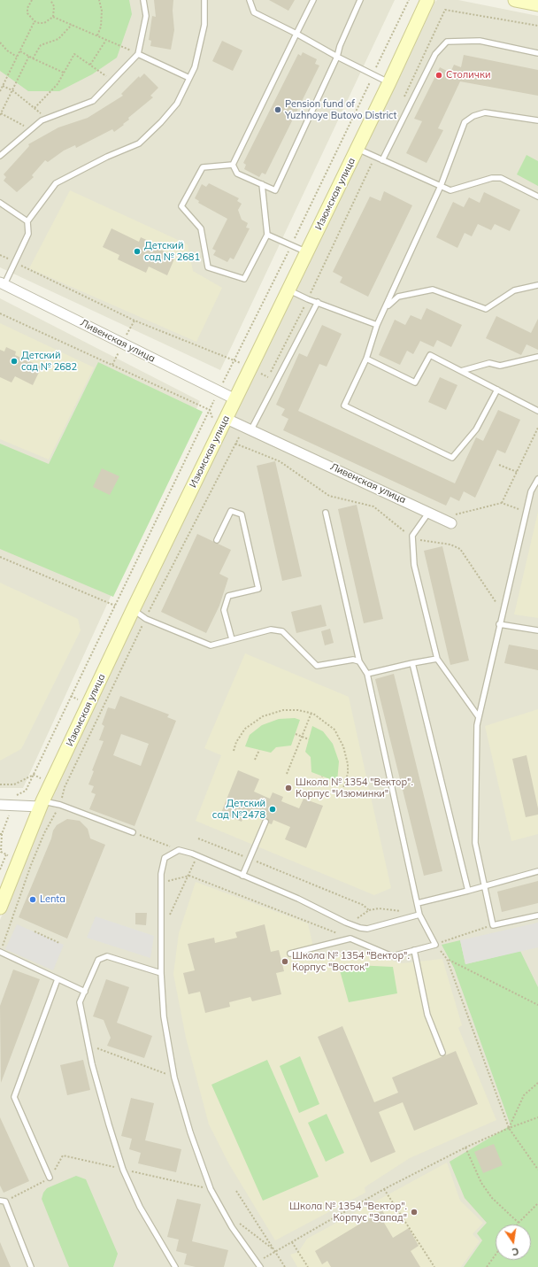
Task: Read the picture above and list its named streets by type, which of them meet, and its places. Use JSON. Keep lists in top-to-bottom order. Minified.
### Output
{"streets":{"street":["Изюмская улица","Ливенская улица"]},"crossings":[["Изюмская улица","Ливенская улица"]],"places":["Столички","Pension fund of Yuzhnoye Butovo District","Детский сад № 2681","Детский сад № 2682","Школа № 1354 \"Вектор\". Корпус \"Изюминки\"","Детский сад №2478","Lenta","Школа № 1354 \"Вектор\". Корпус \"Восток\"","Школа № 1354 \"Вектор\". Корпус \"Запад\""],"north":"bottom"}
